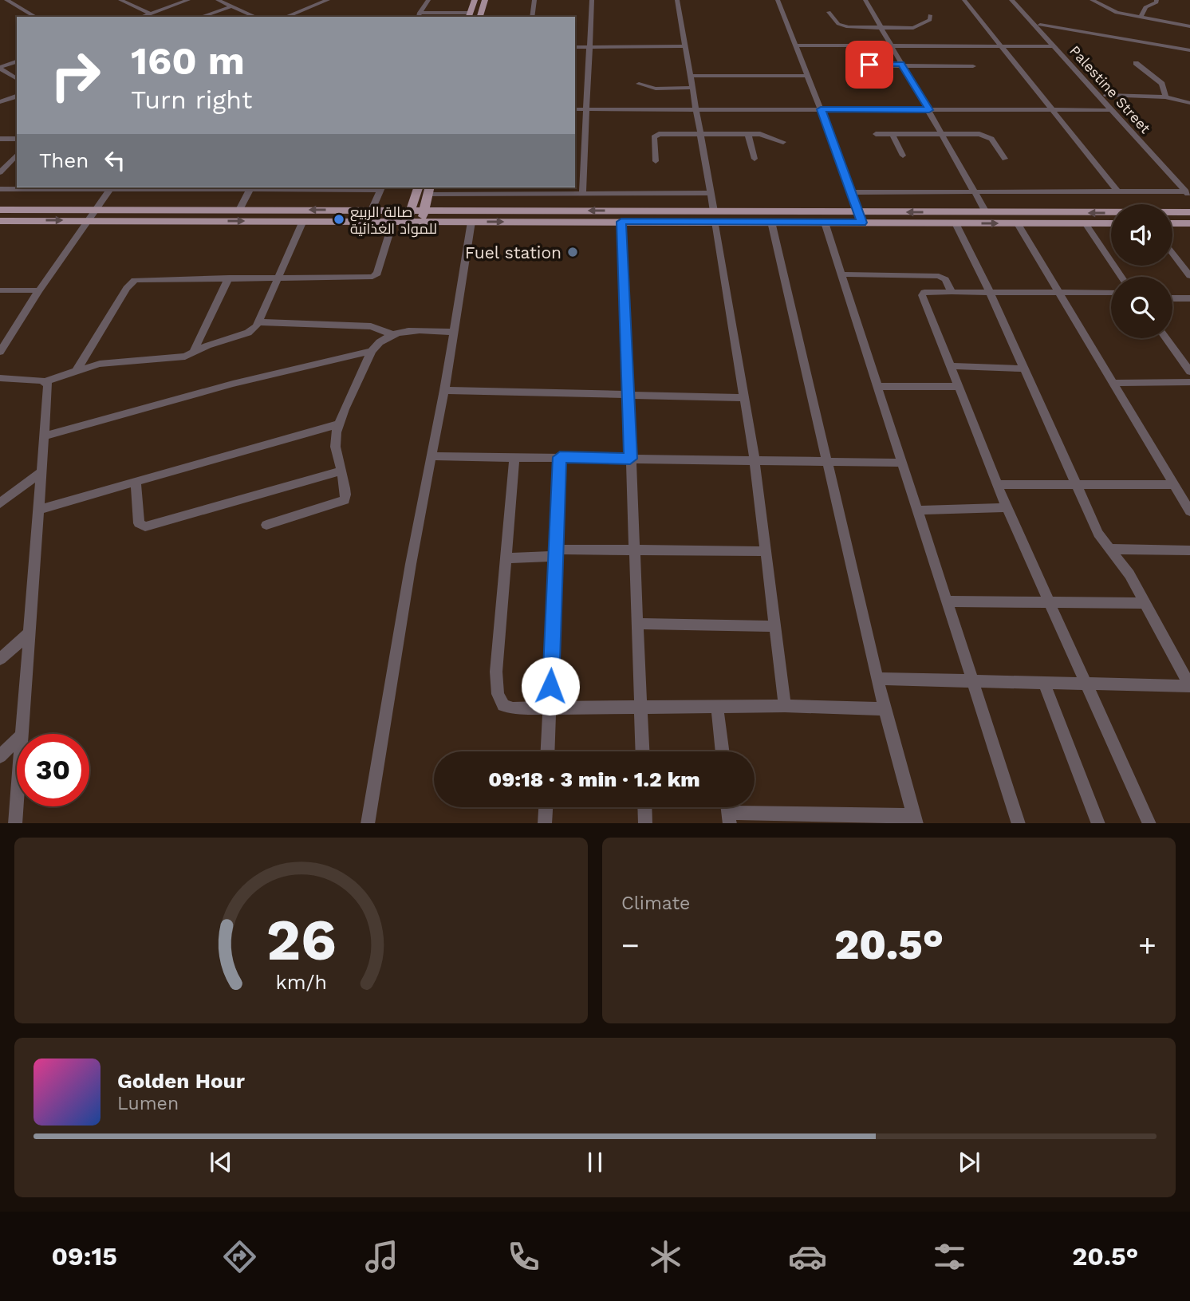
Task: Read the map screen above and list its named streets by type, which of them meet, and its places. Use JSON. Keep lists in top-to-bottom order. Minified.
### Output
{"streets":{"street":["Palestine Street"]},"places":["صالة الربيع للمواد الغذائية","Fuel station"],"page":{"turn":["160 m","Turn right"],"then":"Then","limit":"30","trip":"09:18 · 3 min · 1.2 km","tile":"Climate","heat":["−","20.5°","+"],"song":["Golden Hour","Lumen"],"tabs":["09:15","20.5°"],"gauge":["26","km/h"]}}
